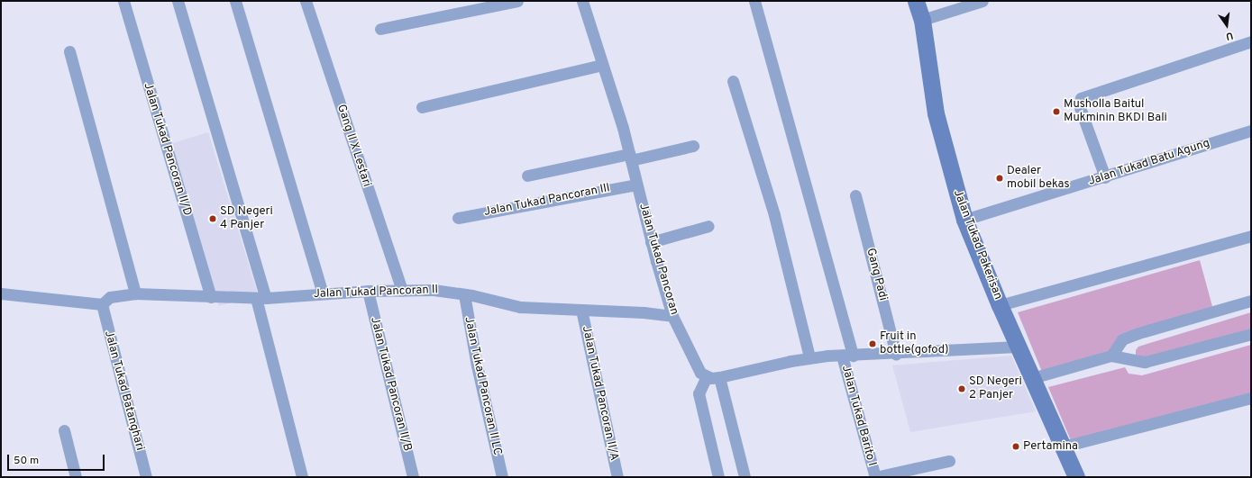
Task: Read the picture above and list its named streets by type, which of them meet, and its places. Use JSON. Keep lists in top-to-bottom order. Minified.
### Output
{"streets":{"street":["Gang II X Lestari","Jalan Tukad Pancoran II/D","Jalan Tukad Batu Agung","Jalan Tukad Pancoran III","Jalan Tukad Pakerisan","Jalan Tukad Pancoran","Gang Padi","Jalan Tukad Pancoran II","Jalan Tukad Pancoran II/B","Jalan Tukad Pancoran II LC","Jalan Tukad Batanghari","Jalan Tukad Pancoran II/A","Jalan Tukad Barito I"]},"crossings":[["Gang II X Lestari","Jalan Tukad Pancoran II"],["Jalan Tukad Pancoran II/D","Jalan Tukad Pancoran II"],["Jalan Tukad Batu Agung","Jalan Tukad Pakerisan"],["Jalan Tukad Pancoran III","Jalan Tukad Pancoran"],["Jalan Tukad Pancoran","Jalan Tukad Pancoran II"],["Jalan Tukad Pancoran II","Jalan Tukad Pancoran II/B"],["Jalan Tukad Pancoran II","Jalan Tukad Pancoran II LC"],["Jalan Tukad Pancoran II","Jalan Tukad Batanghari"],["Jalan Tukad Pancoran II","Jalan Tukad Pancoran II/A"]],"places":["Musholla Baitul Mukminin BKDI Bali","Dealer mobil bekas","SD Negeri 4 Panjer","Fruit in bottle(gofod)","SD Negeri 2 Panjer","Pertamina"],"scale_bar":"50 m","north":"bottom"}
